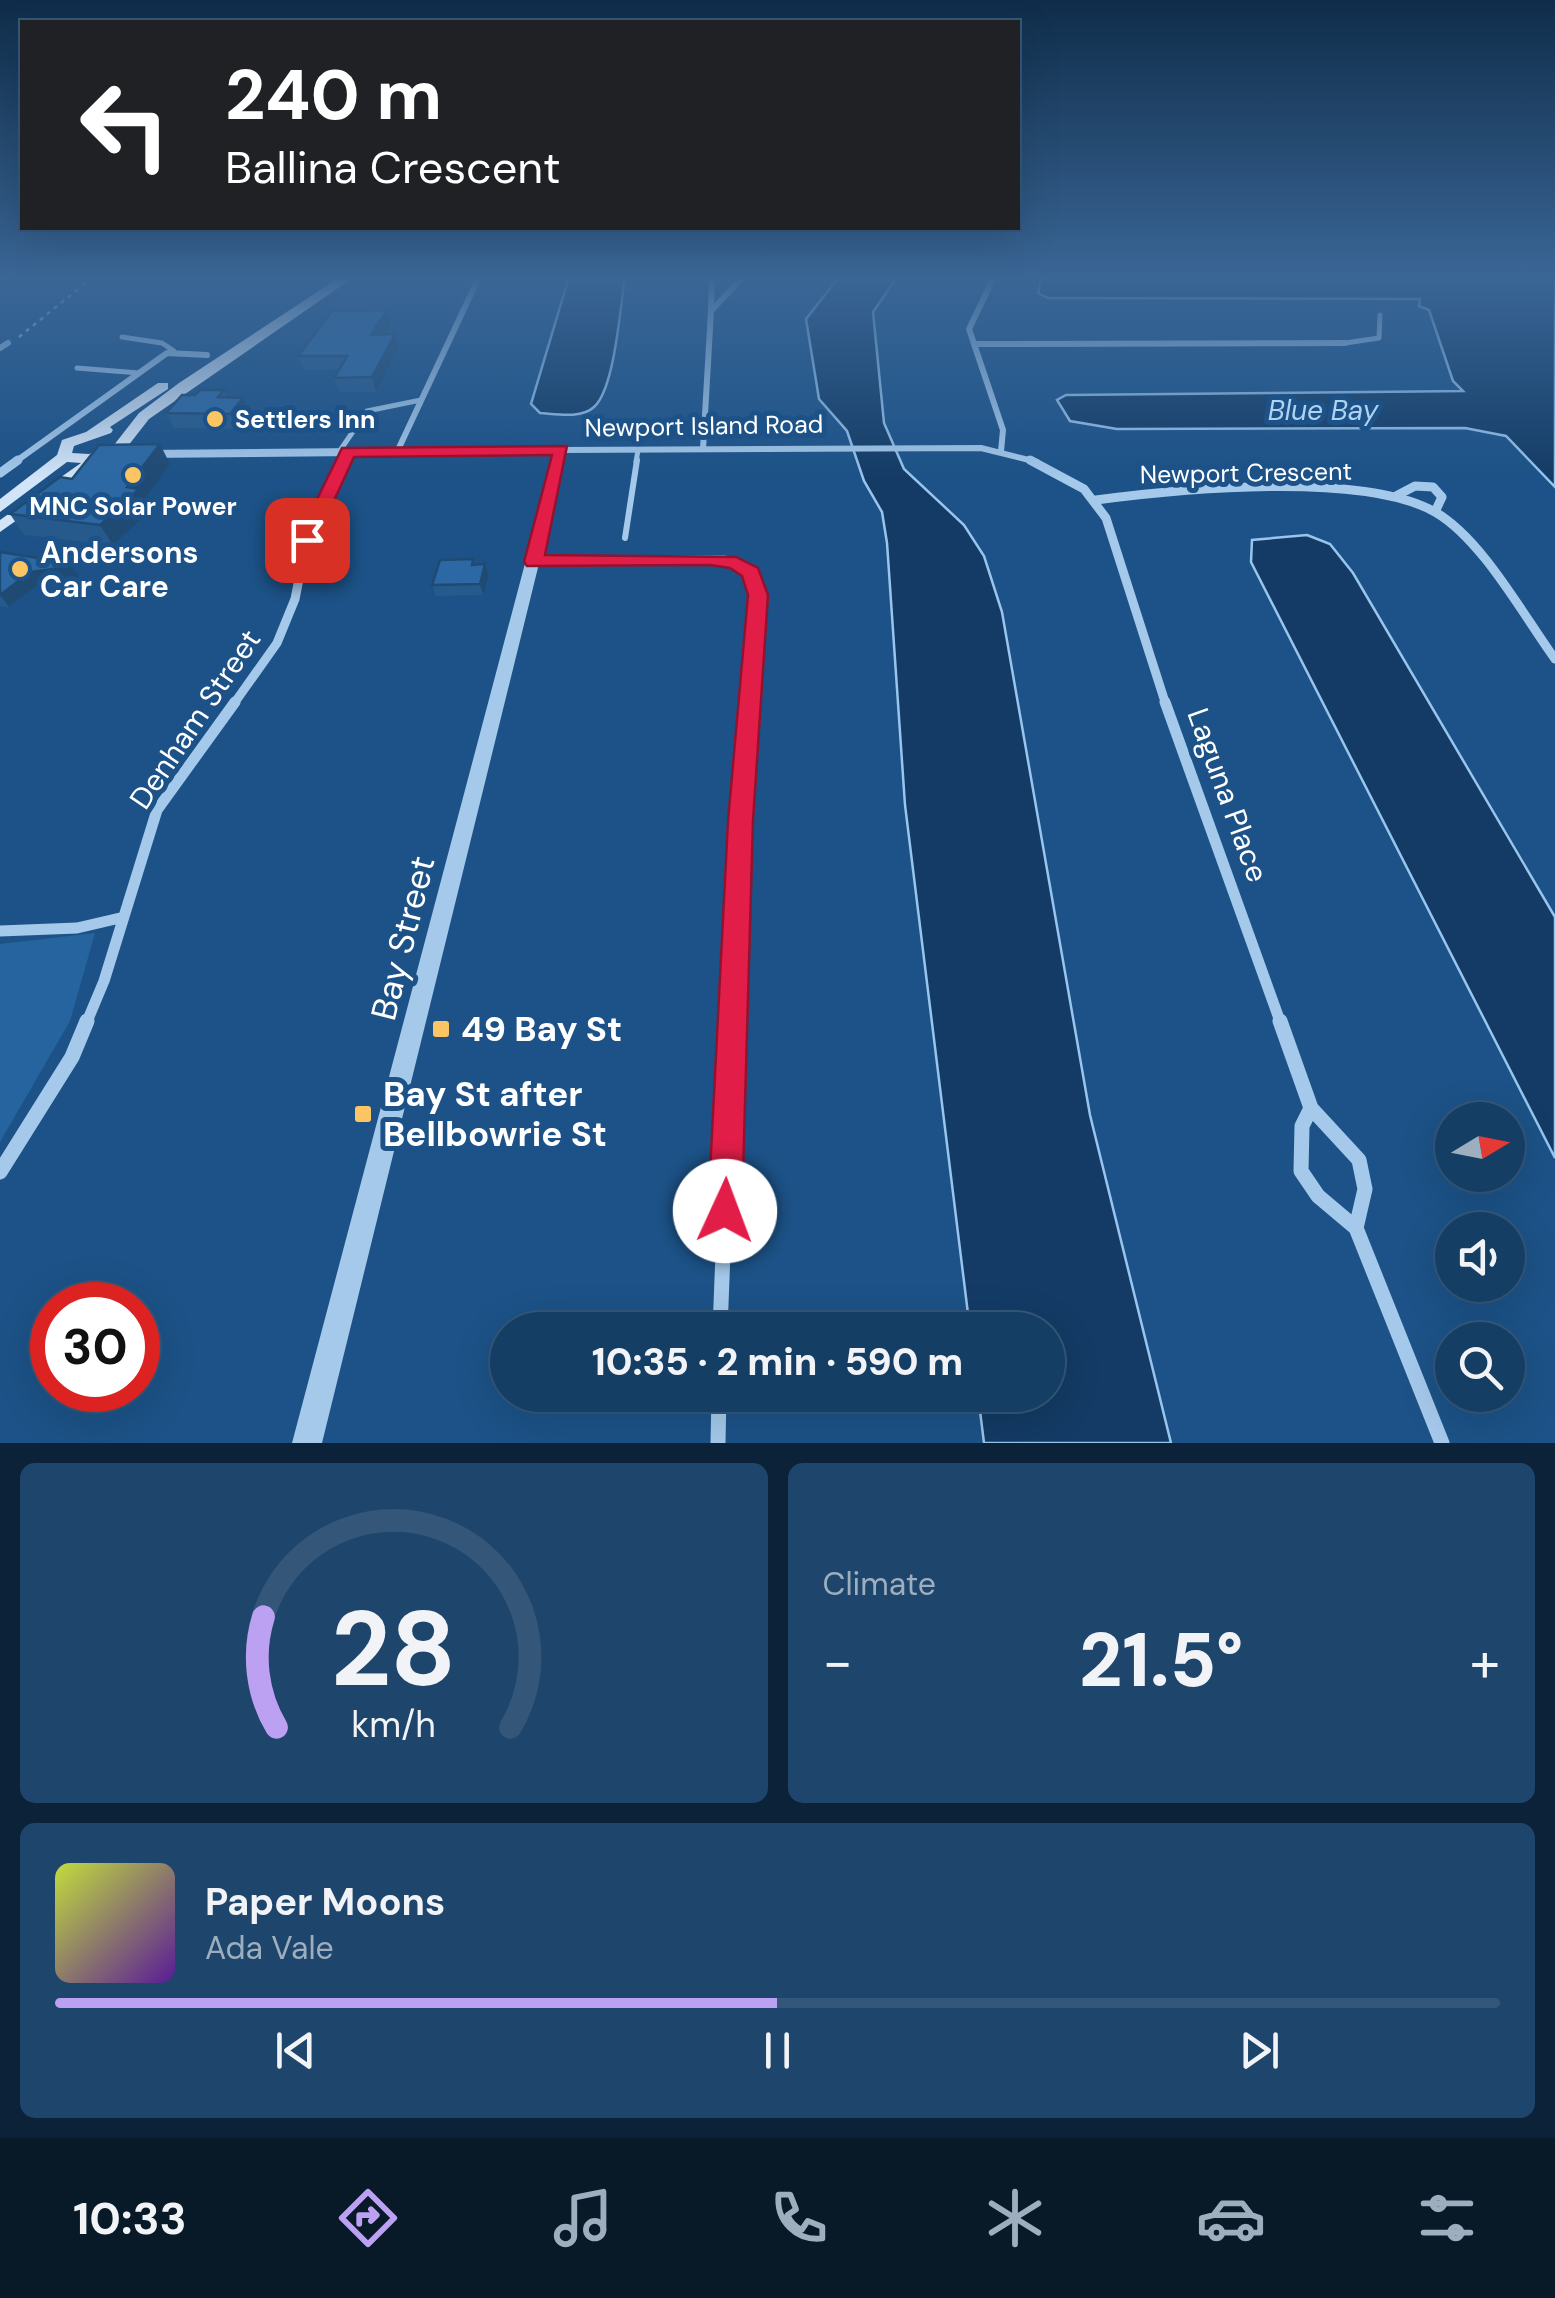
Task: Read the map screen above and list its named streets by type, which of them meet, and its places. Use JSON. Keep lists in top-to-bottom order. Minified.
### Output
{"streets":{"street":["Newport Island Road","Newport Crescent","Denham Street","Laguna Place","Bay Street"]},"crossings":[["Newport Island Road","Newport Crescent"],["Newport Island Road","Denham Street"],["Newport Island Road","Laguna Place"],["Newport Island Road","Bay Street"],["Newport Crescent","Laguna Place"]],"water":["Blue Bay"],"places":{"other":["Settlers Inn","MNC Solar Power","Andersons Car Care"],"transit":["49 Bay St","Bay St after Bellbowrie St"]},"north":"right","page":{"turn":["240 m","Ballina Crescent"],"limit":"30","trip":"10:35 · 2 min · 590 m","tile":"Climate","heat":["−","21.5°","+"],"song":["Paper Moons","Ada Vale"],"tabs":"10:33","gauge":["28","km/h"]}}
